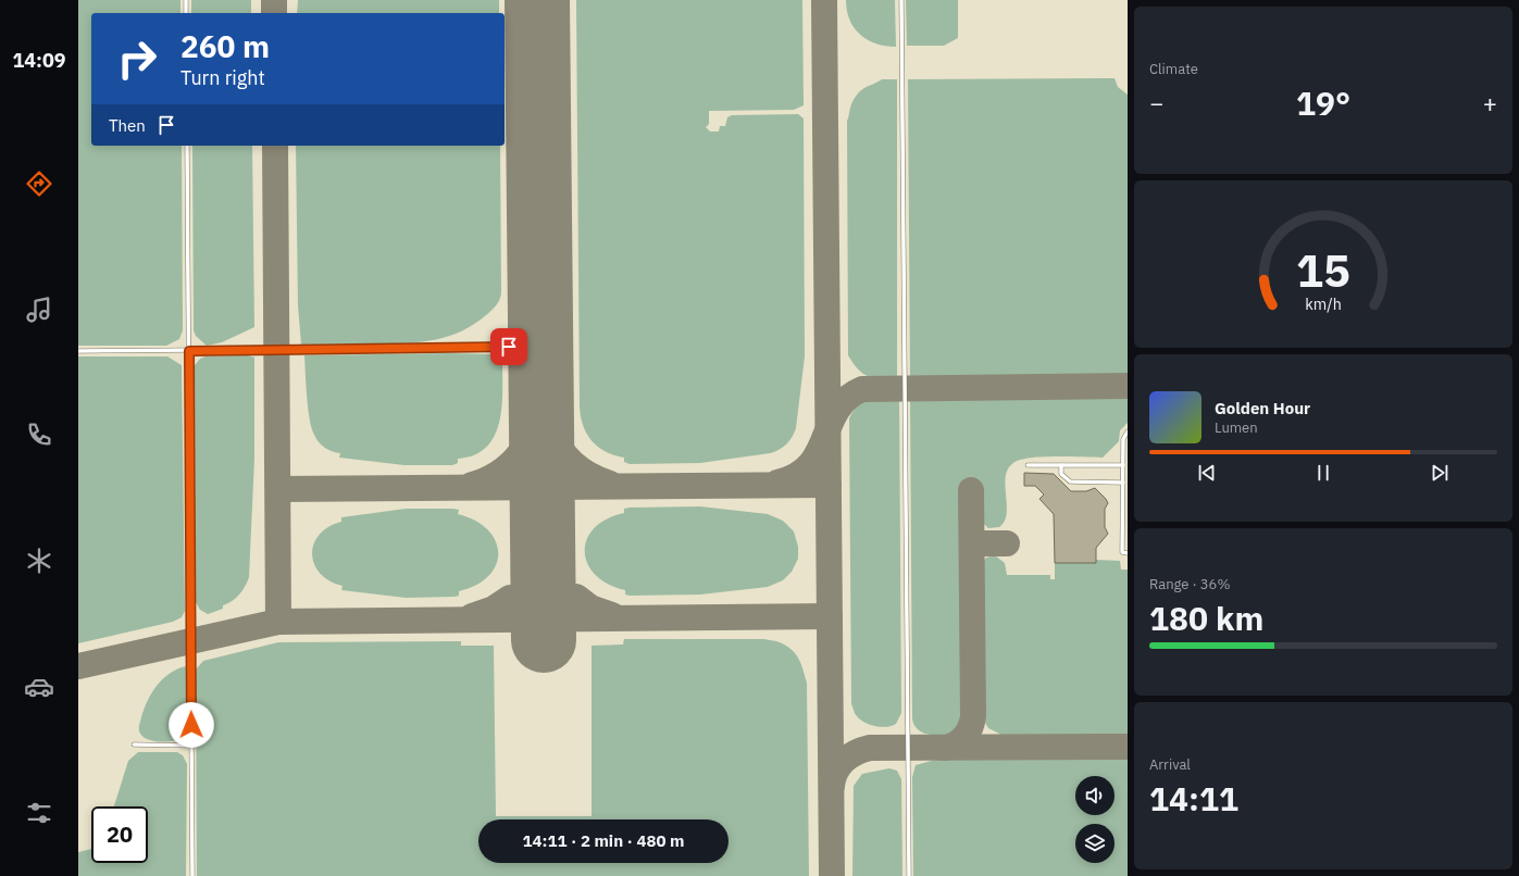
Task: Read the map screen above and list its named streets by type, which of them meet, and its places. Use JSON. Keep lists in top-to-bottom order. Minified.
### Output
{"page":{"tabs":"14:09","tile":["Climate",["Range · 36%","180 km"],["Arrival","14:11"]],"turn":["260 m","Turn right"],"heat":["−","19°","+"],"then":"Then","song":["Golden Hour","Lumen"],"limit":"20","trip":"14:11 · 2 min · 480 m","gauge":["15","km/h"]}}
